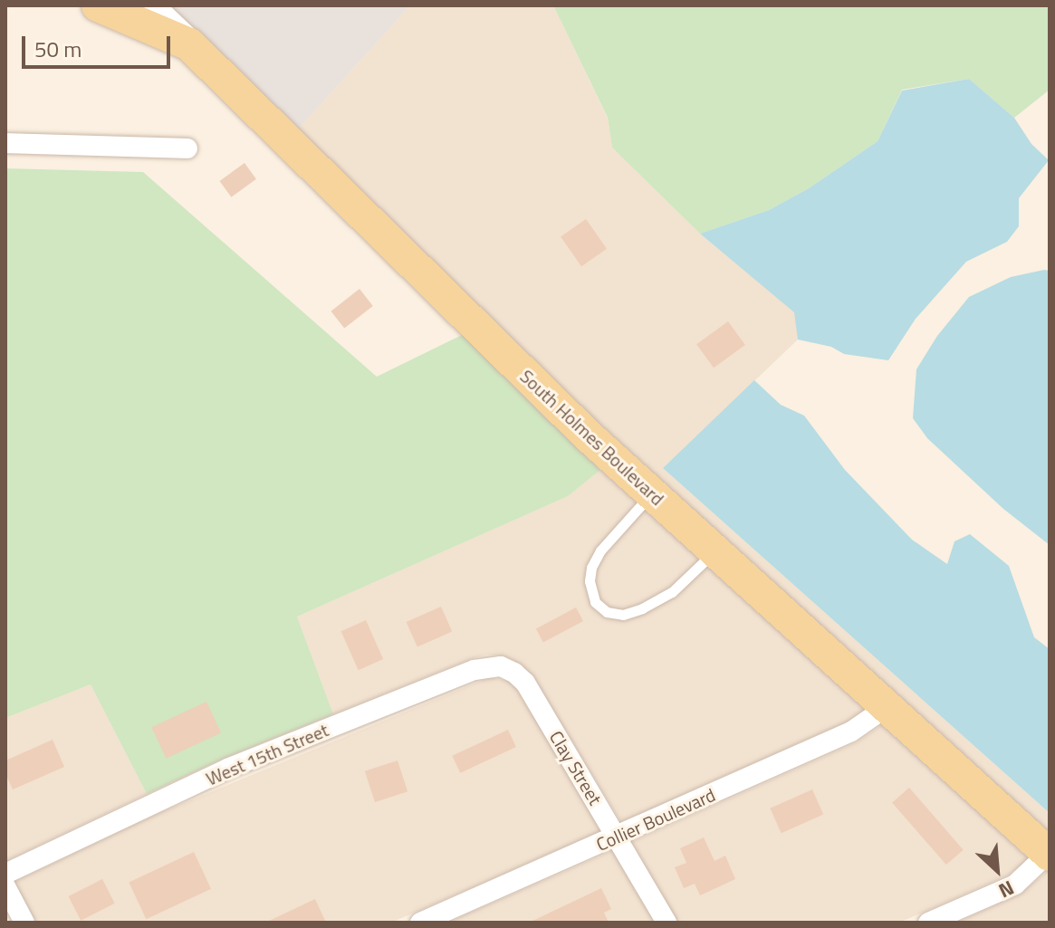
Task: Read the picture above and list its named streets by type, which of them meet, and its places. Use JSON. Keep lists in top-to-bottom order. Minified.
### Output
{"streets":{"main road":["South Holmes Boulevard"],"street":["West 15th Street","Clay Street","Collier Boulevard"]},"crossings":[["South Holmes Boulevard","Collier Boulevard"],["West 15th Street","Clay Street"],["Clay Street","Collier Boulevard"]],"scale_bar":"50 m","north":"bottom right"}
